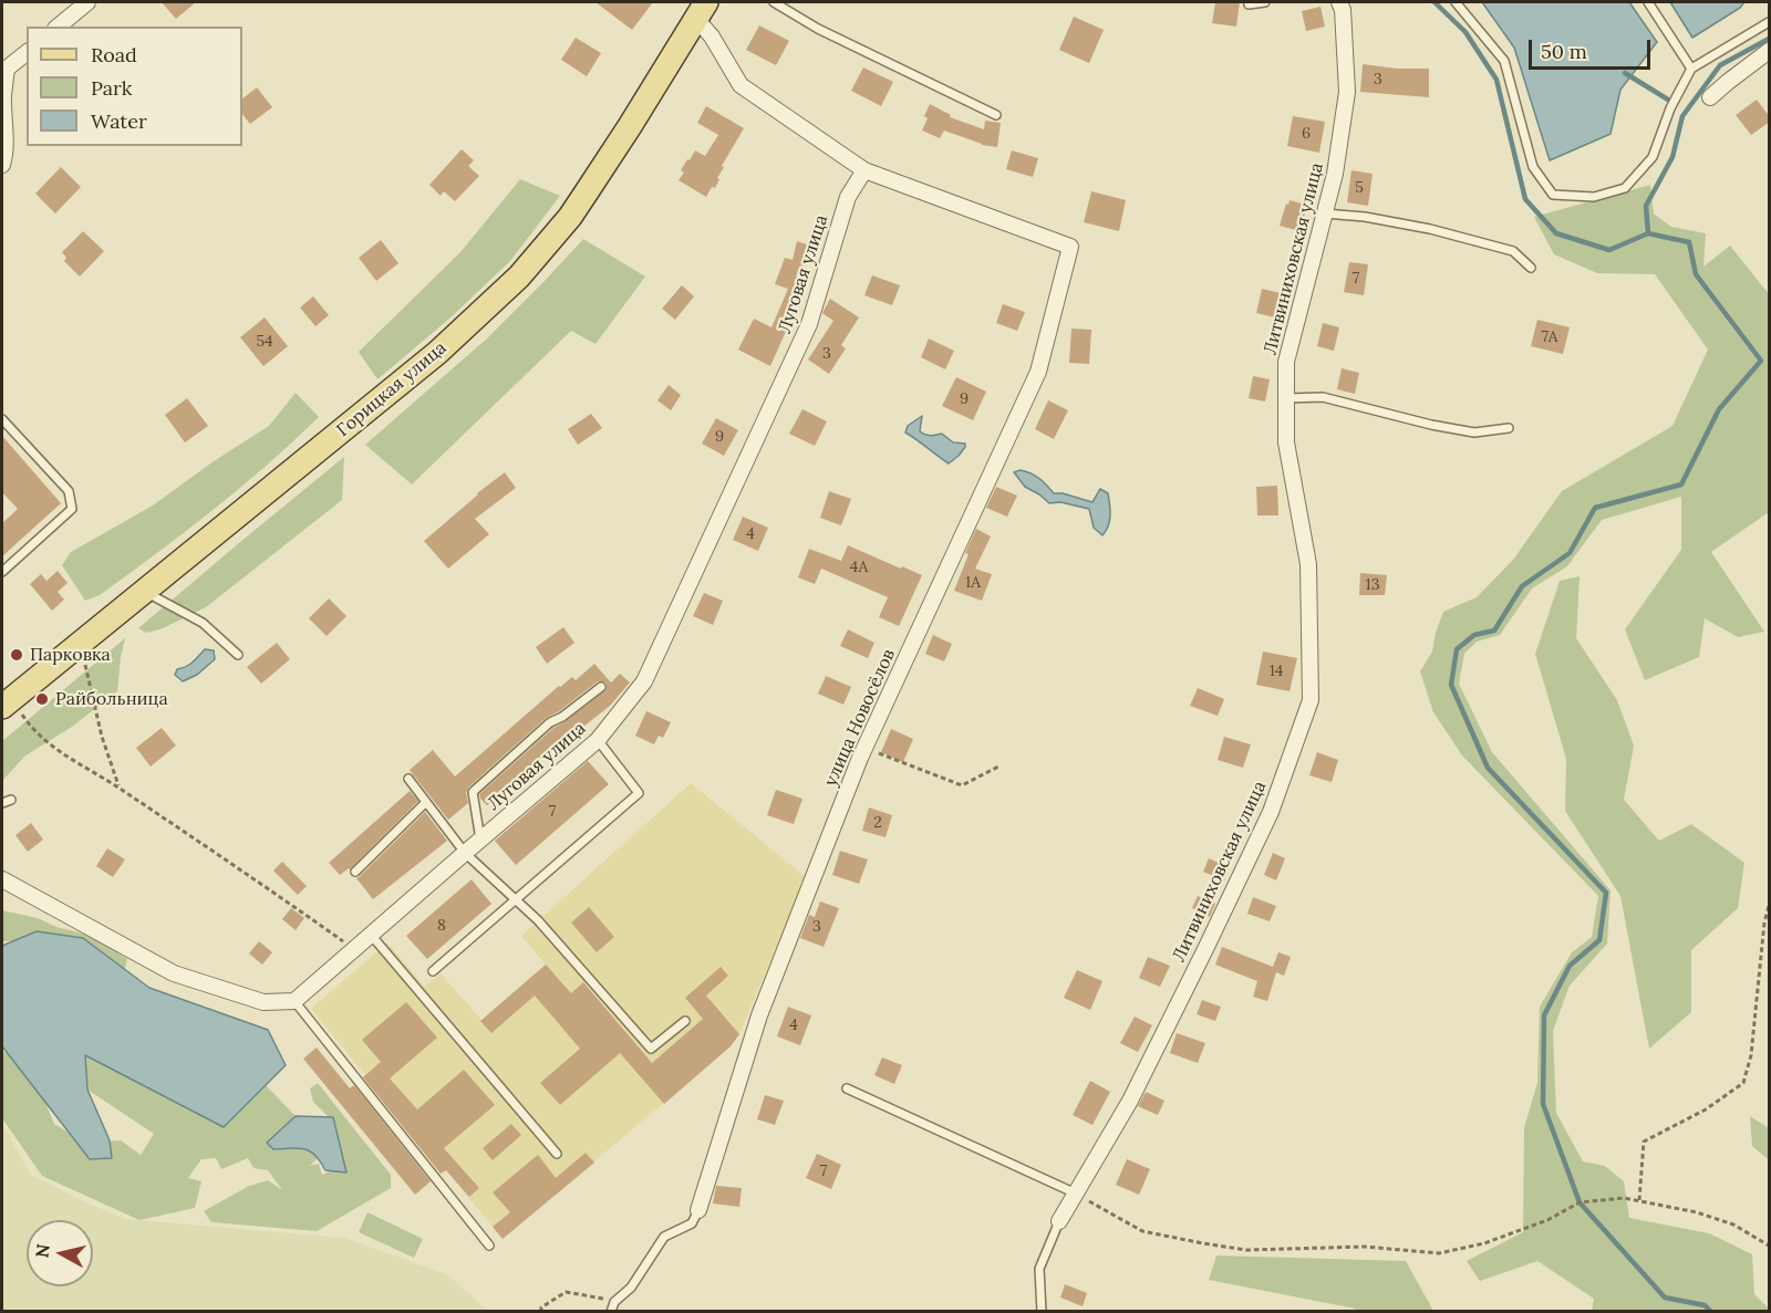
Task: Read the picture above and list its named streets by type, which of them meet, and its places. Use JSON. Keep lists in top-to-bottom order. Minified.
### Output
{"streets":{"main road":["Горицкая улица"],"street":["Литвиниховская улица","Луговая улица","улица Новосёлов"]},"crossings":[["Луговая улица","улица Новосёлов"]],"places":["Парковка","Райбольница"],"house_numbers":["3","6","5","7","7А","54","3","9","9","4","4А","1А","13","14","7","2","8","3","4","7"],"legend":["Road","Park","Water"],"scale_bar":"50 m","north":"left"}
